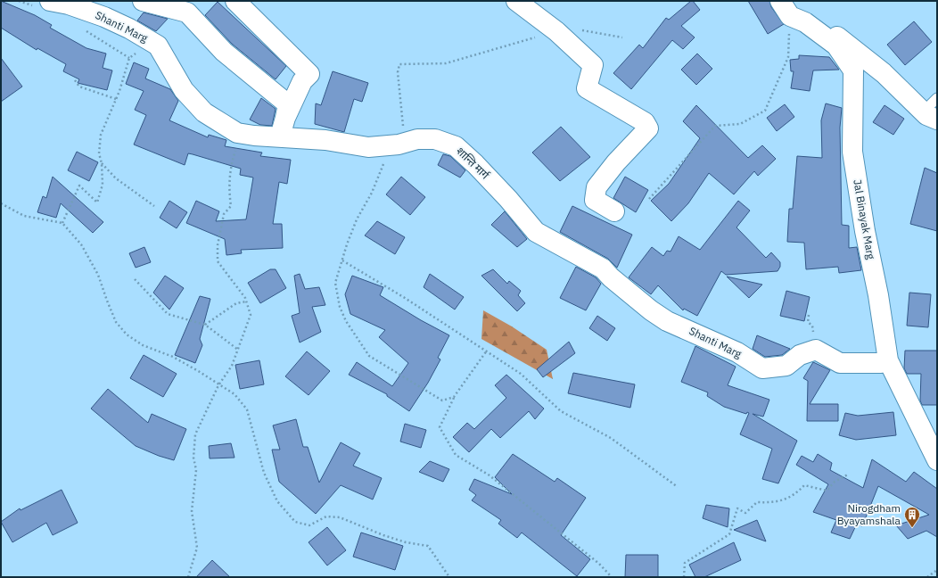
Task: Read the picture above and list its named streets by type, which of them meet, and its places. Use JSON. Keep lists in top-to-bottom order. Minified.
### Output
{"streets":{"street":["Shanti Marg","शान्ति मार्ग","Jal Binayak Marg"]},"crossings":[["Shanti Marg","शान्ति मार्ग"],["Shanti Marg","Jal Binayak Marg"]],"places":{"building":["Nirogdham Byayamshala"]}}
